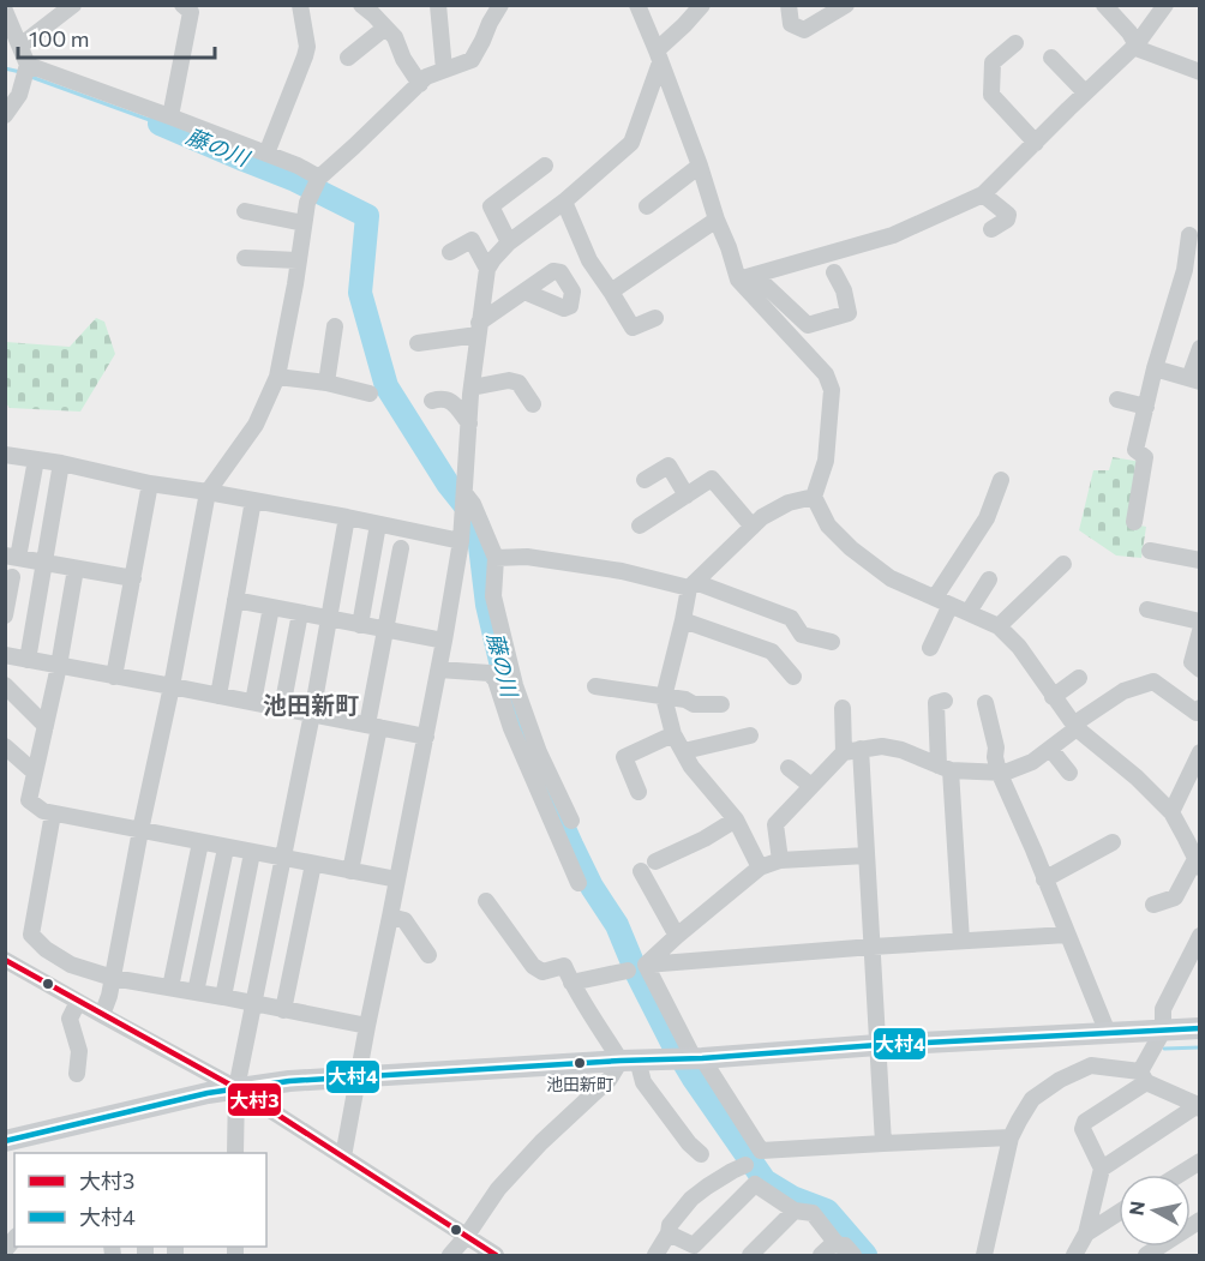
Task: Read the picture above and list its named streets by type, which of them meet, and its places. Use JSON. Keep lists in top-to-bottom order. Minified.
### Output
{"districts":["池田新町"],"water":["藤の川"],"places":["池田新町"],"lines":["transit line 大村3","transit line 大村4"],"legend":["大村3","大村4"],"scale_bar":"100 m","north":"left"}
